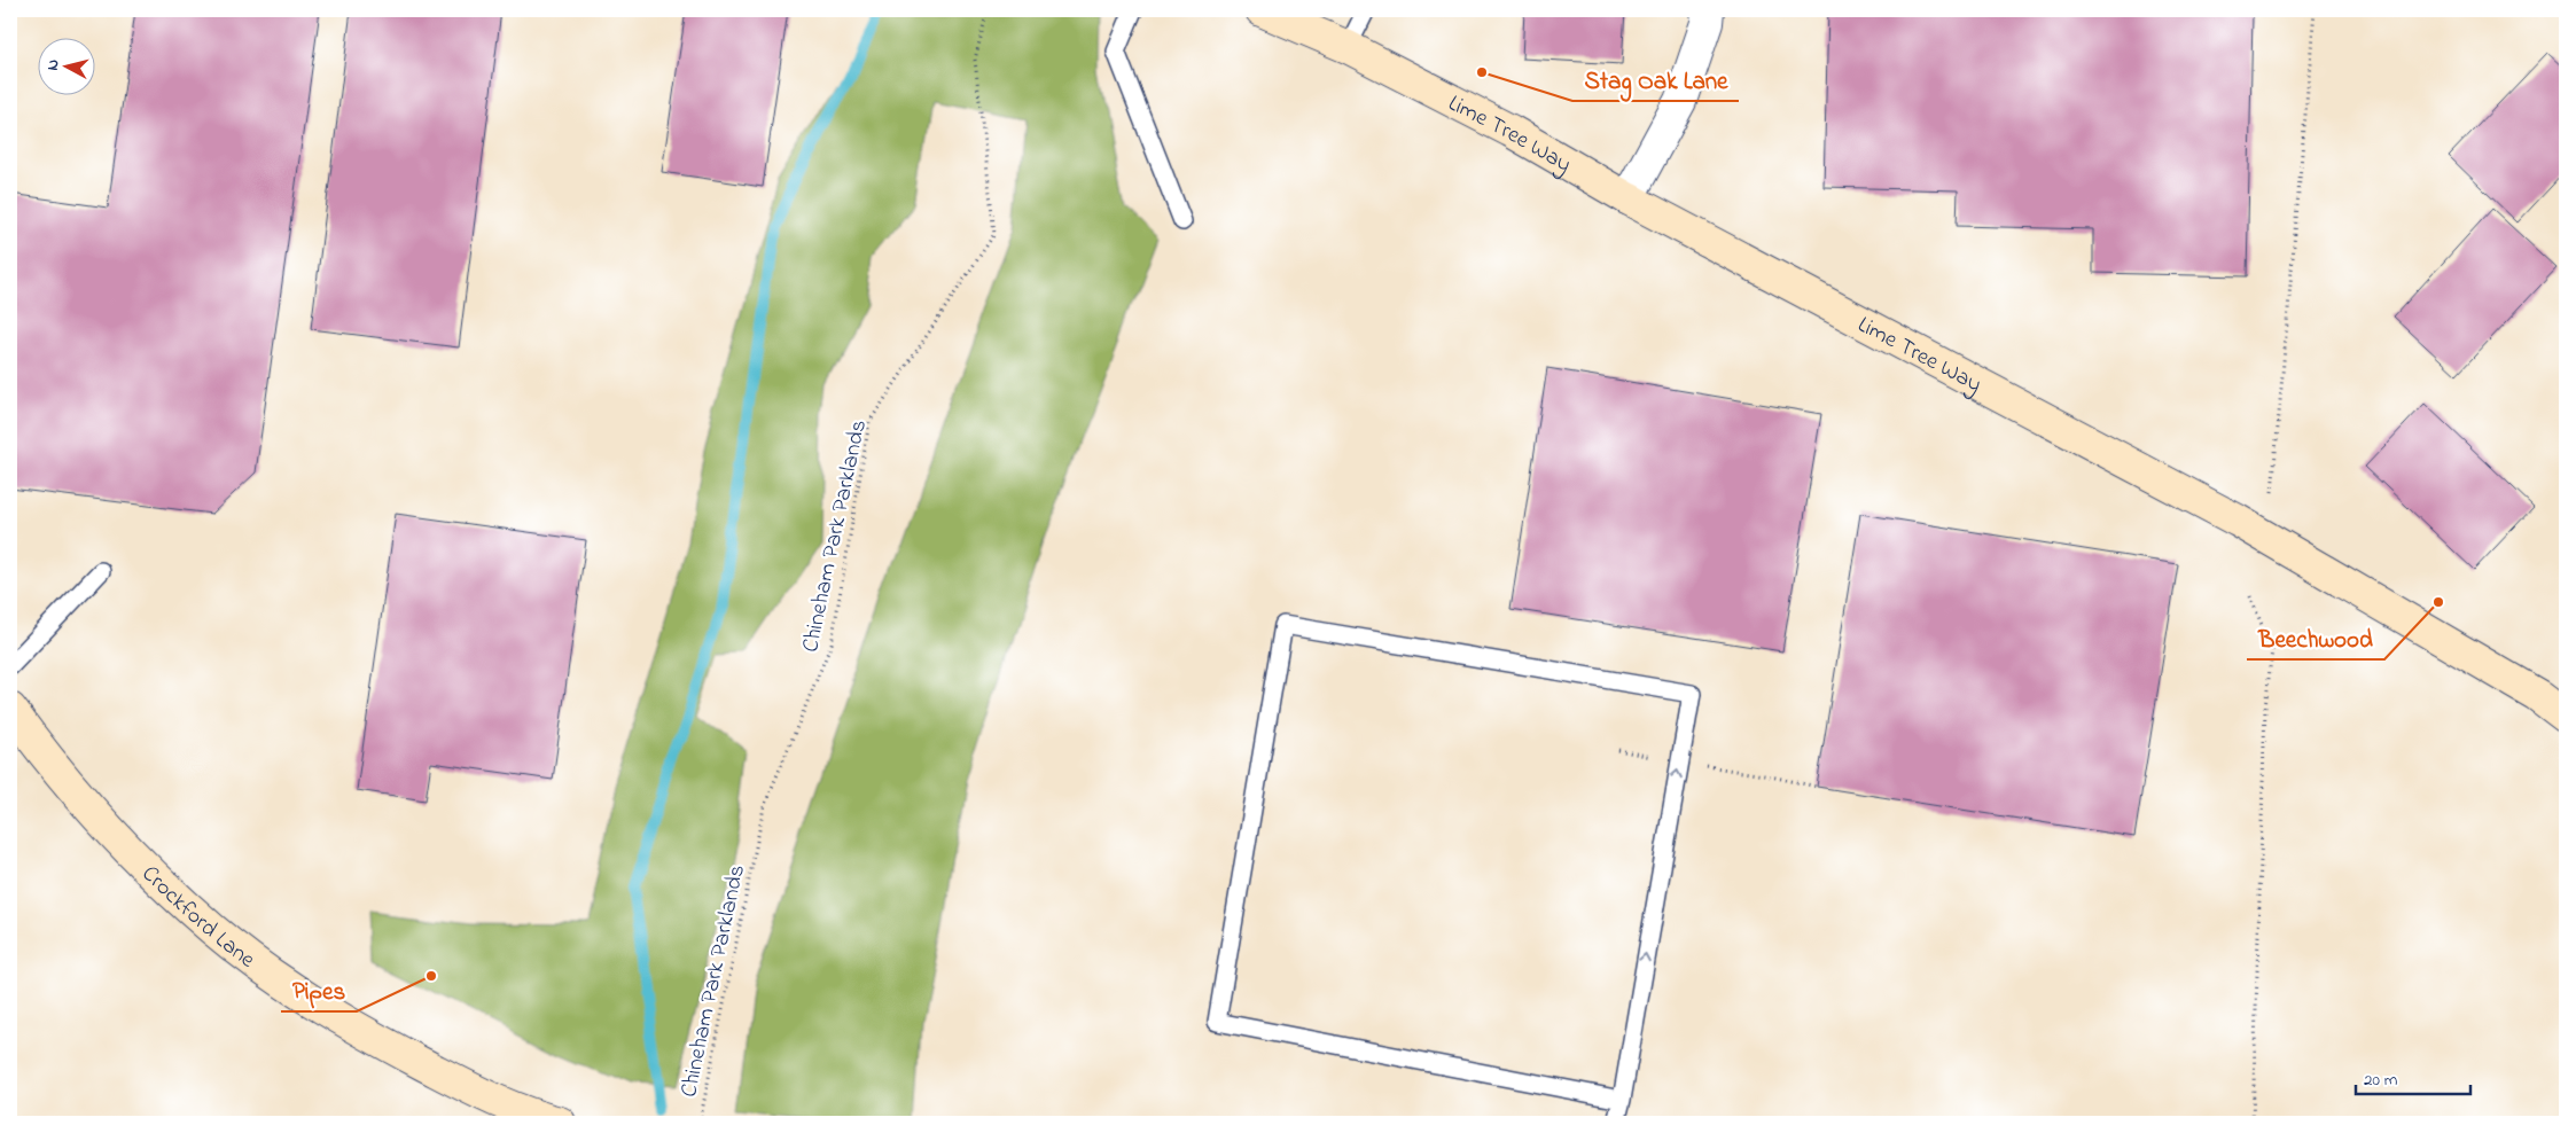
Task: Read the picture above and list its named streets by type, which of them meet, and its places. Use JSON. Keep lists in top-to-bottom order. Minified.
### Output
{"streets":{"street":["Lime Tree Way","Crockford Lane"],"path":["Chineham Park Parklands"]},"places":["Stag Oak Lane","Beechwood","Pipes"],"scale_bar":"20 m","north":"left"}
